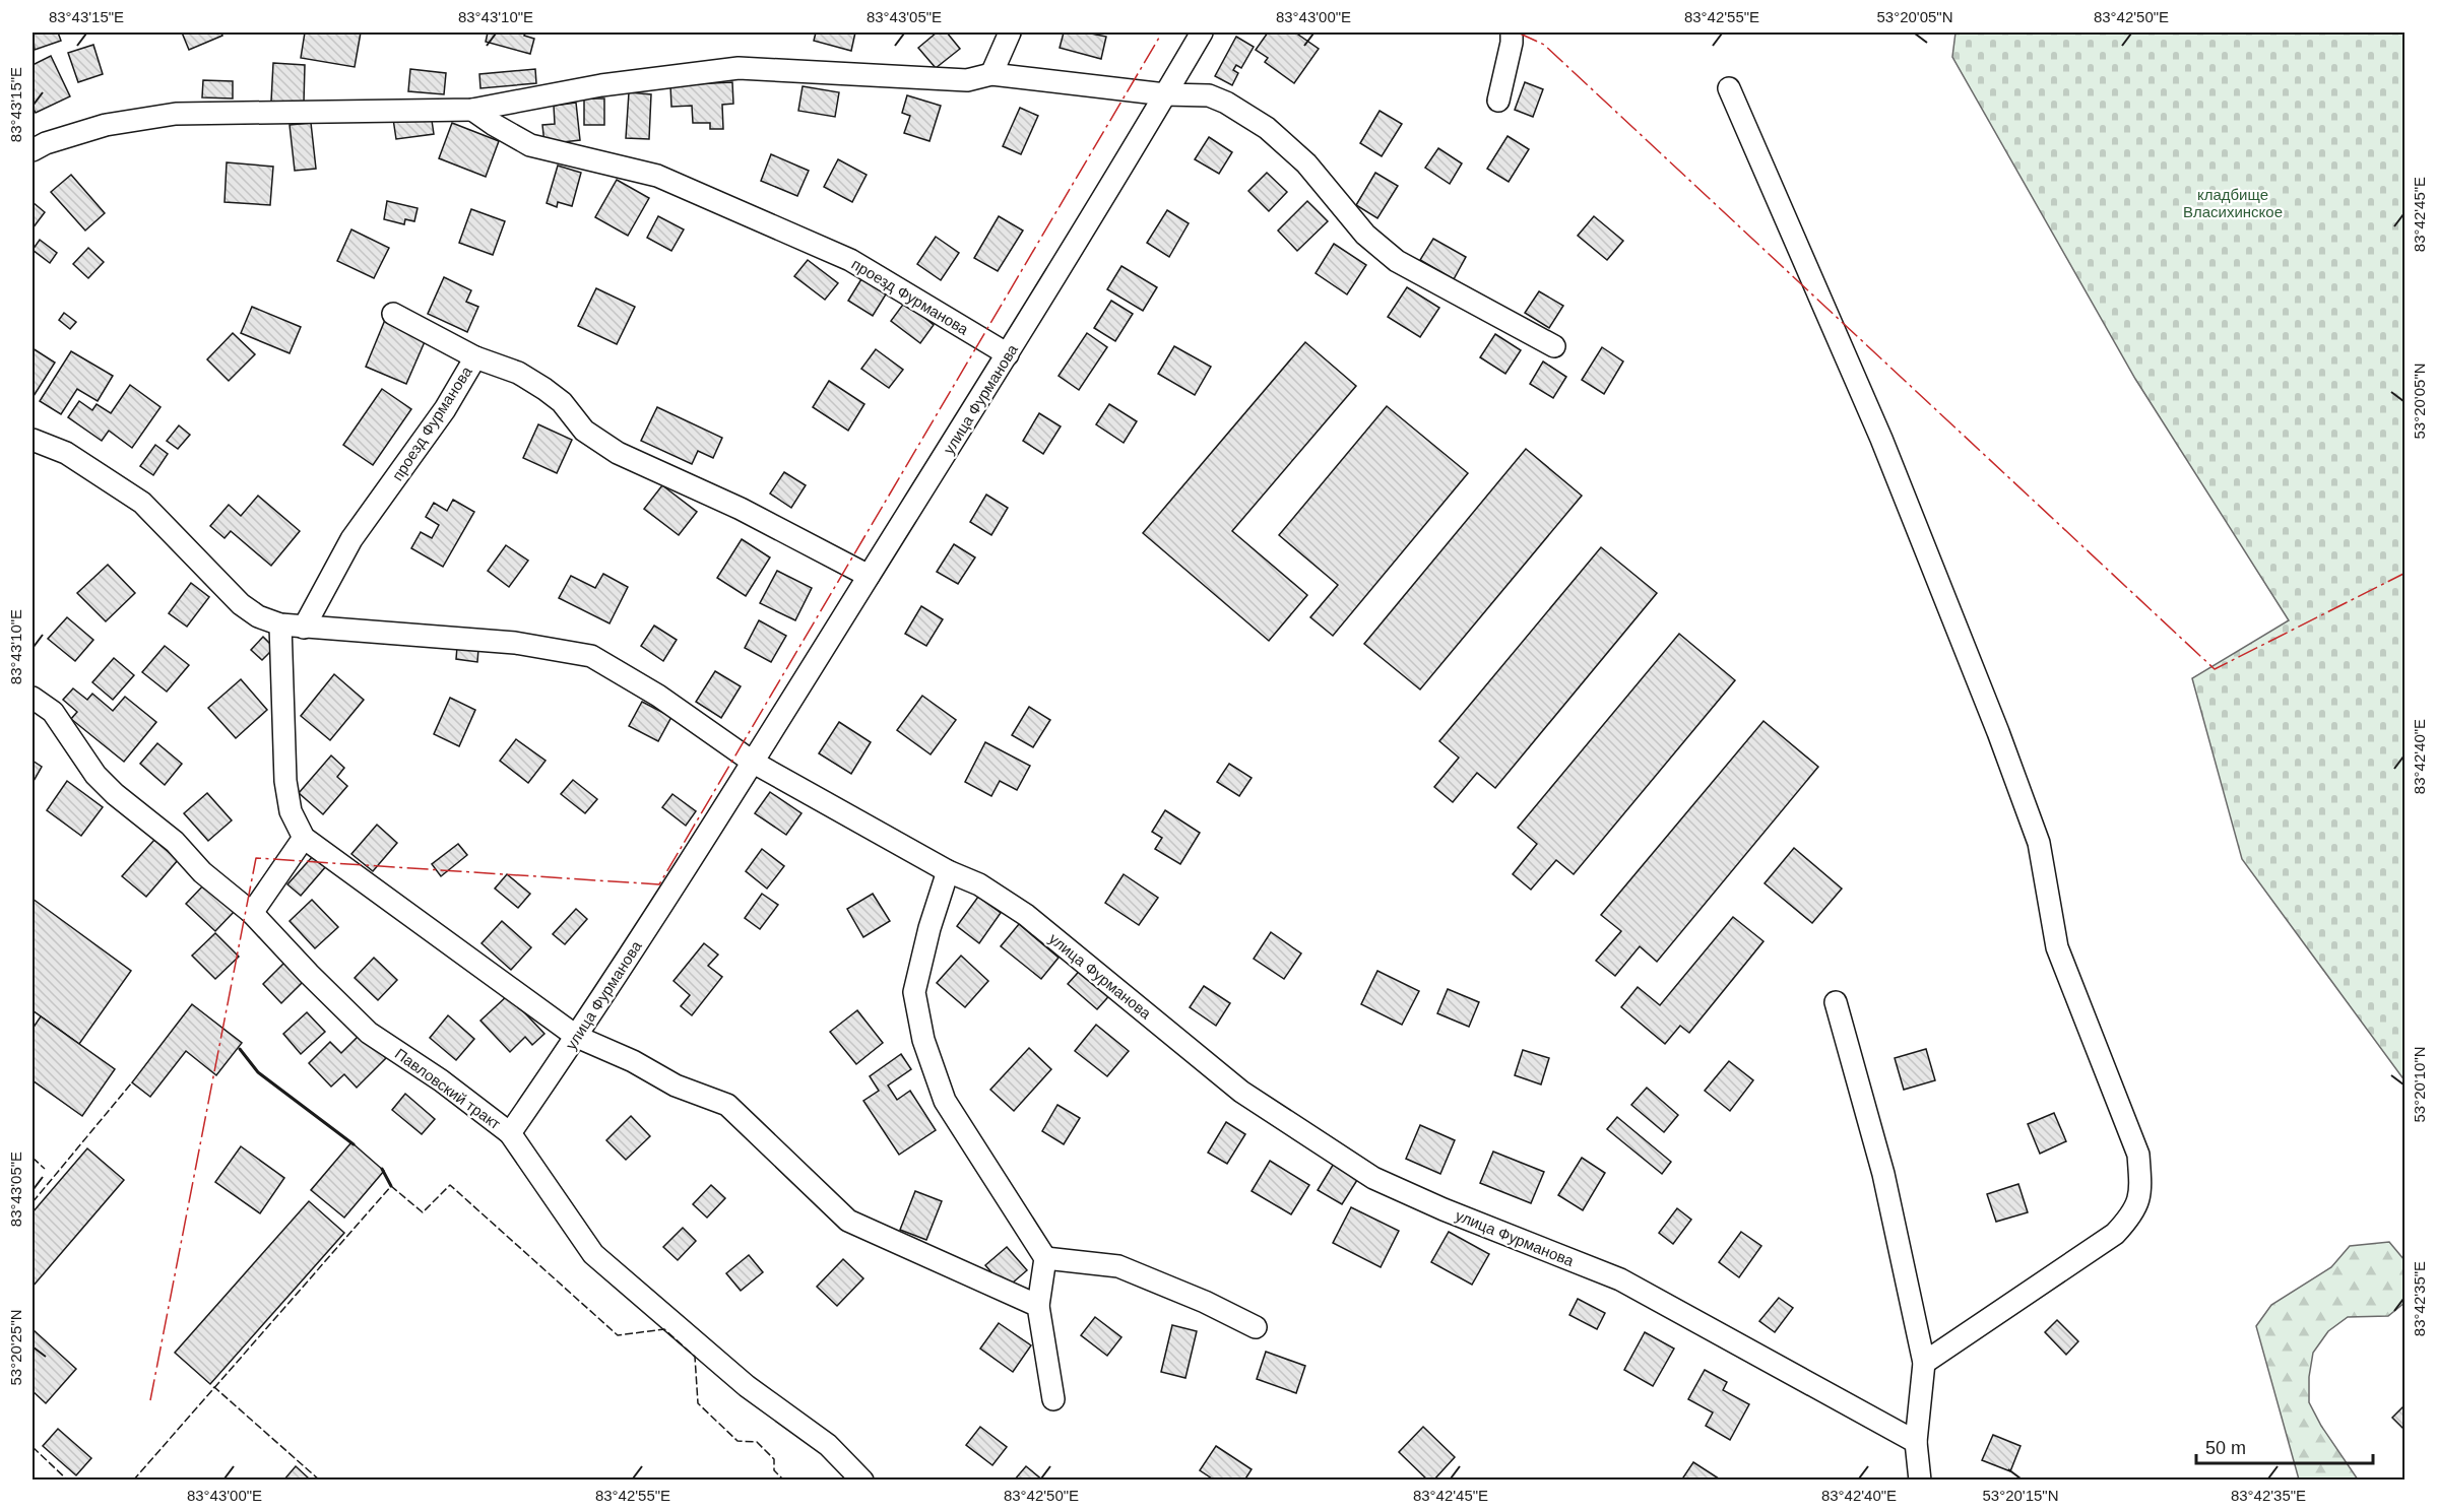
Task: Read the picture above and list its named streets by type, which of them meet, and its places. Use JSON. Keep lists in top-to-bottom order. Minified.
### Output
{"streets":{"street":["проезд Фурманова","улица Фурманова","Павловский тракт"]},"crossings":[["проезд Фурманова","улица Фурманова"],["улица Фурманова","Павловский тракт"]],"parks":["кладбище Власихинское"],"scale_bar":"50 m","coordinates":["83°43'15\"E","83°43'10\"E","83°43'05\"E","83°43'00\"E","83°42'55\"E","53°20'05\"N","83°42'50\"E","83°42'45\"E","83°42'40\"E","53°20'10\"N","83°42'35\"E","53°20'25\"N","53°20'15\"N"]}
